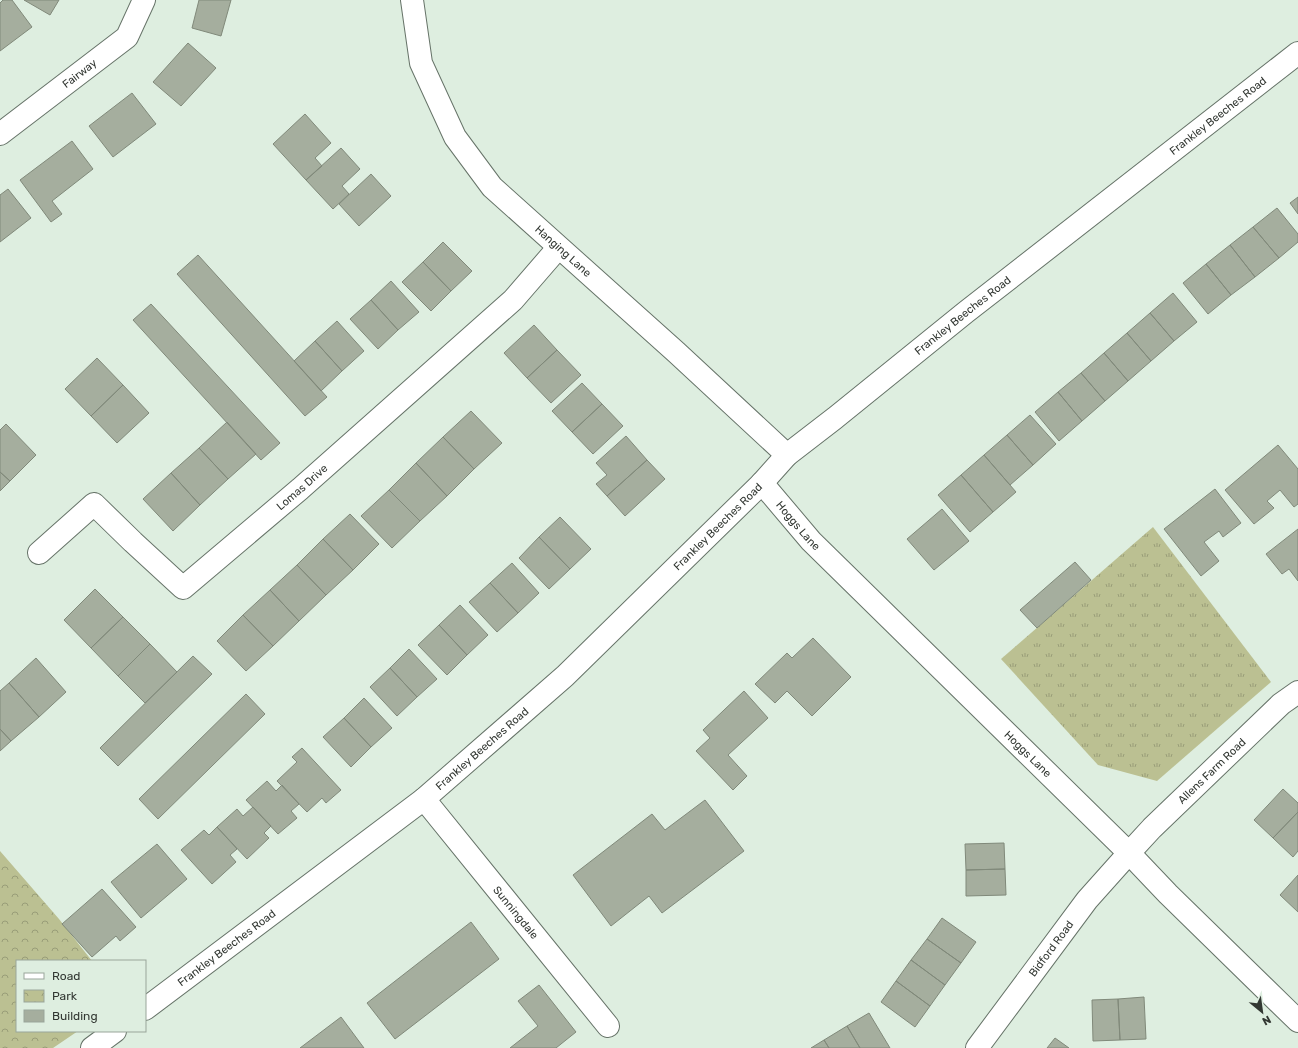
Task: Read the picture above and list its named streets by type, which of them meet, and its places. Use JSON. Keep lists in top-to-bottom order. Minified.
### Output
{"streets":{"street":["Fairway","Frankley Beeches Road","Hanging Lane","Lomas Drive","Hoggs Lane","Allens Farm Road","Sunningdale","Bidford Road"]},"crossings":[["Frankley Beeches Road","Hanging Lane"],["Frankley Beeches Road","Hoggs Lane"],["Frankley Beeches Road","Sunningdale"],["Hanging Lane","Lomas Drive"],["Hoggs Lane","Allens Farm Road"],["Hoggs Lane","Bidford Road"],["Allens Farm Road","Bidford Road"]],"legend":["Road","Park","Building"],"north":"bottom right"}
